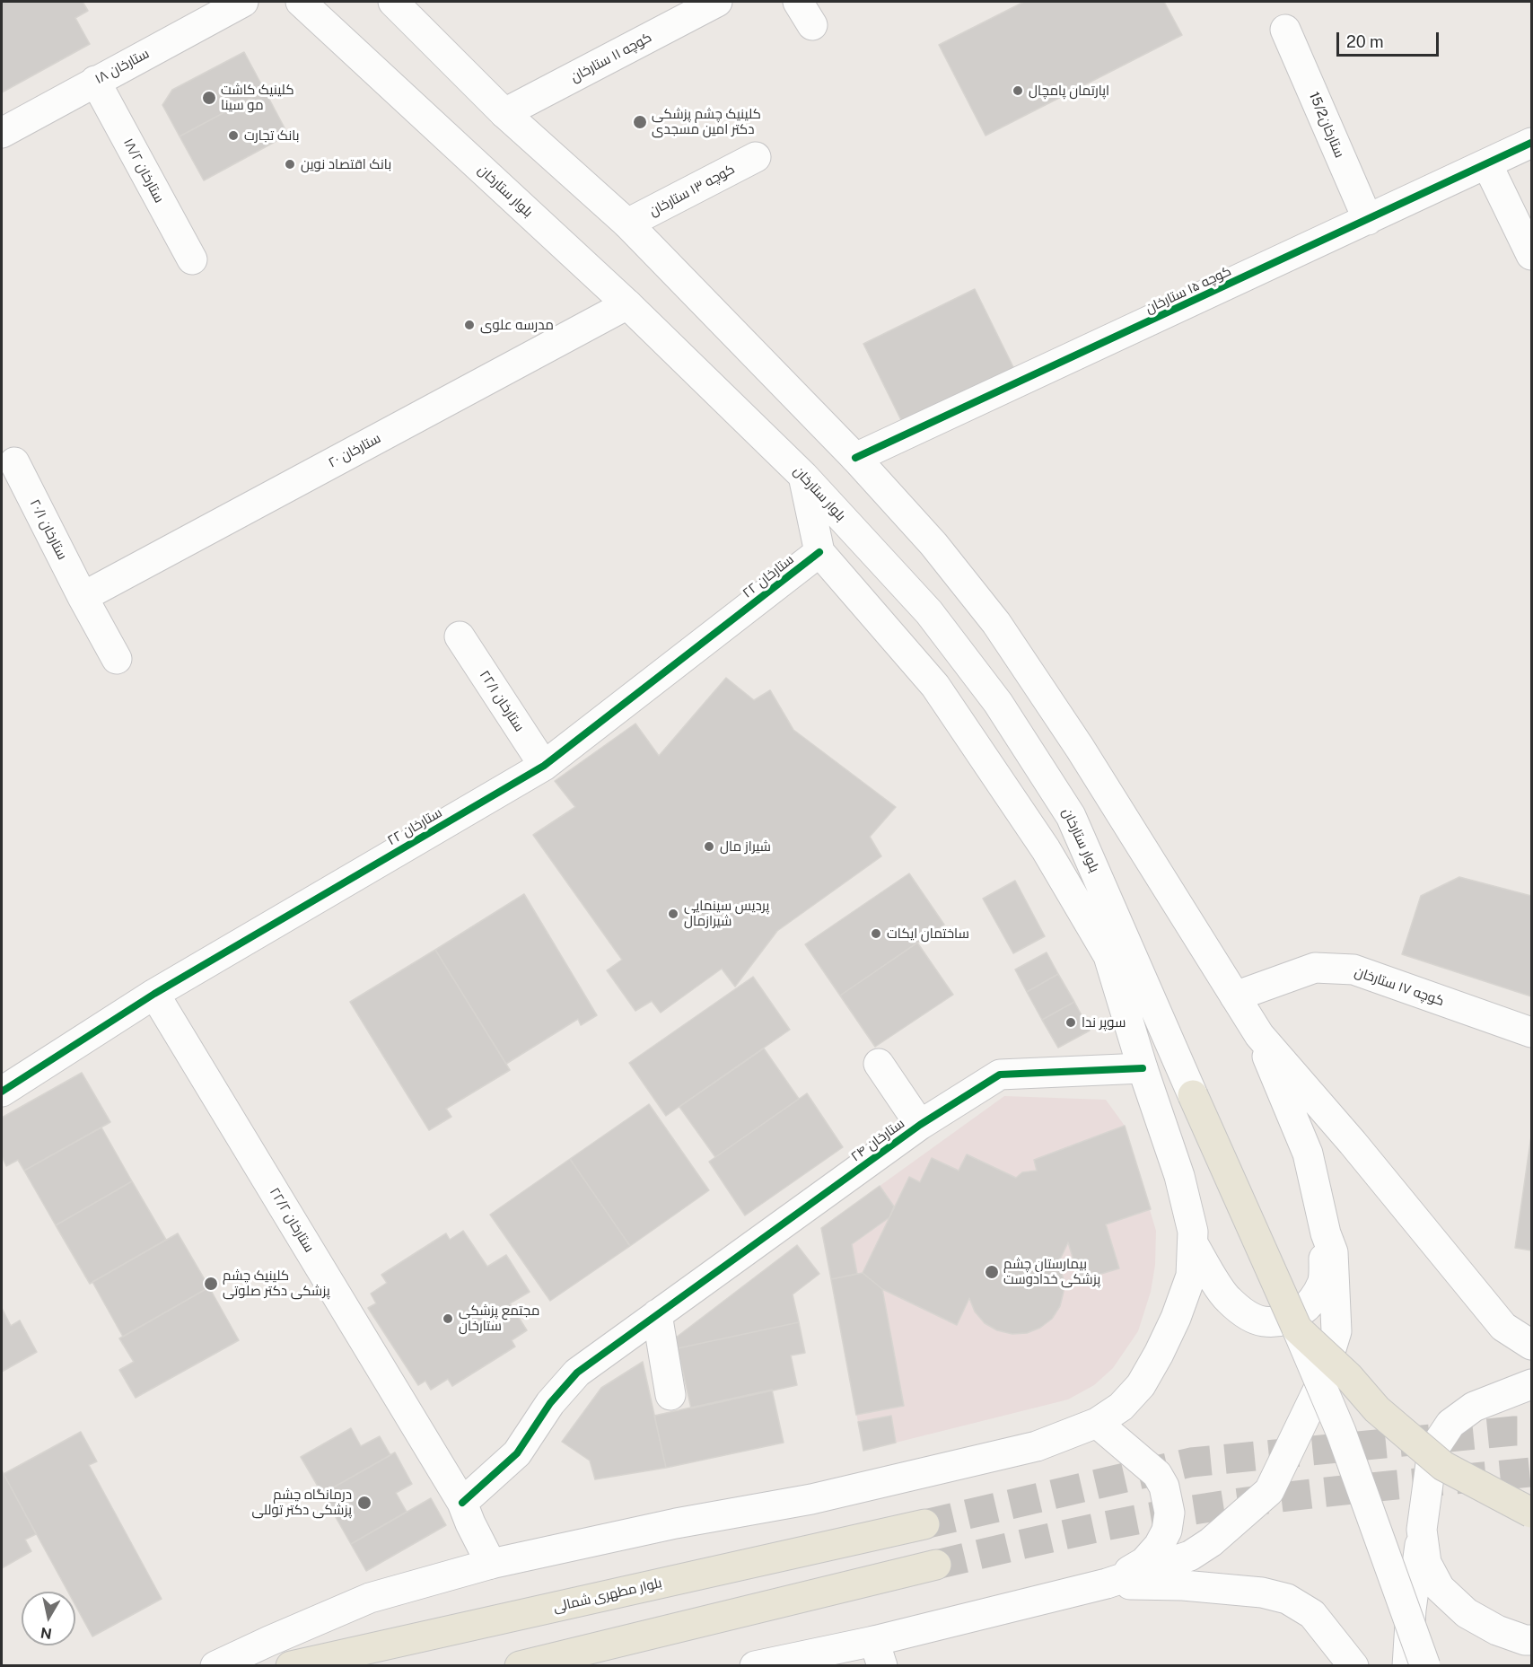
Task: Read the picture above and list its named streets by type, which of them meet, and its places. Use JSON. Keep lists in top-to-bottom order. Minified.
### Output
{"streets":{"main road":["کوچه ۱۱ ستارخان","۱۸ ستارخان","ستارخان15/2","۱۸/۲ ستارخان","کوچه ۱۳ ستارخان","بلوار ستارخان","کوچه ۱۵ ستارخان","۲۰ ستارخان","۲۰/۱ ستارخان","۲۲ ستارخان","۲۲/۱ ستارخان","کوچه ۱۷ ستارخان","۲۴ ستارخان","۲۲/۲ ستارخان","بلوار مطهرى شمالى"]},"crossings":[["۱۸ ستارخان","۱۸/۲ ستارخان"],["ستارخان15/2","کوچه ۱۵ ستارخان"],["بلوار ستارخان","۲۰ ستارخان"],["۲۰ ستارخان","۲۰/۱ ستارخان"],["۲۲ ستارخان","۲۲/۱ ستارخان"],["۲۲ ستارخان","۲۲/۲ ستارخان"],["۲۴ ستارخان","۲۲/۲ ستارخان"]],"places":["اپارتمان پامچال","کلینیک کاشت مو سینا","کلینیک چشم پزشکی دکتر امین مسجدی","بانک تجارت","بانک اقتصاد نوین","مدرسه علوی","شیراز مال","پردیس سینمایی شیرازمال","ساختمان ایکات","سوپر ندا","بیمارستان چشم پزشکی خدادوست","کلینیک چشم پزشکی دکتر صلوتی","مجتمع پزشکی ستارخان","درمانگاه چشم پزشكی دكتر توللی"],"scale_bar":"20 m","north":"bottom"}
